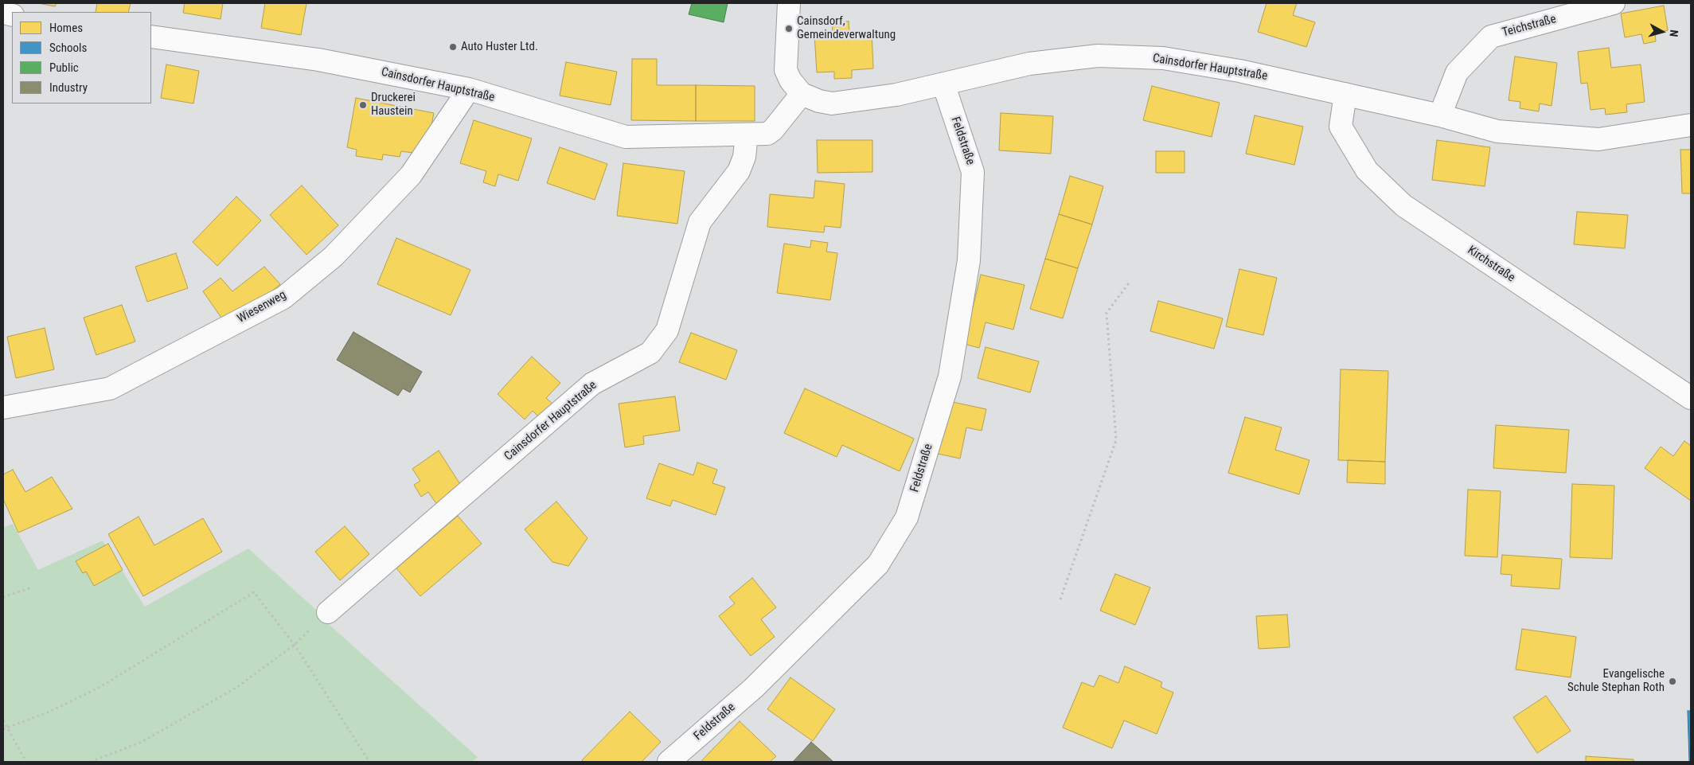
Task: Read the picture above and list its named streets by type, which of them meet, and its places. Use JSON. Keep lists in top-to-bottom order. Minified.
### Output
{"streets":{"street":["Teichstraße","Cainsdorfer Hauptstraße","Feldstraße","Kirchstraße","Wiesenweg"]},"crossings":[["Teichstraße","Cainsdorfer Hauptstraße"],["Cainsdorfer Hauptstraße","Feldstraße"],["Cainsdorfer Hauptstraße","Kirchstraße"],["Cainsdorfer Hauptstraße","Wiesenweg"]],"places":["Cainsdorf, Gemeindeverwaltung","Auto Huster Ltd.","Druckerei Haustein","Evangelische Schule Stephan Roth"],"legend":["Homes","Schools","Public","Industry"],"north":"right"}
